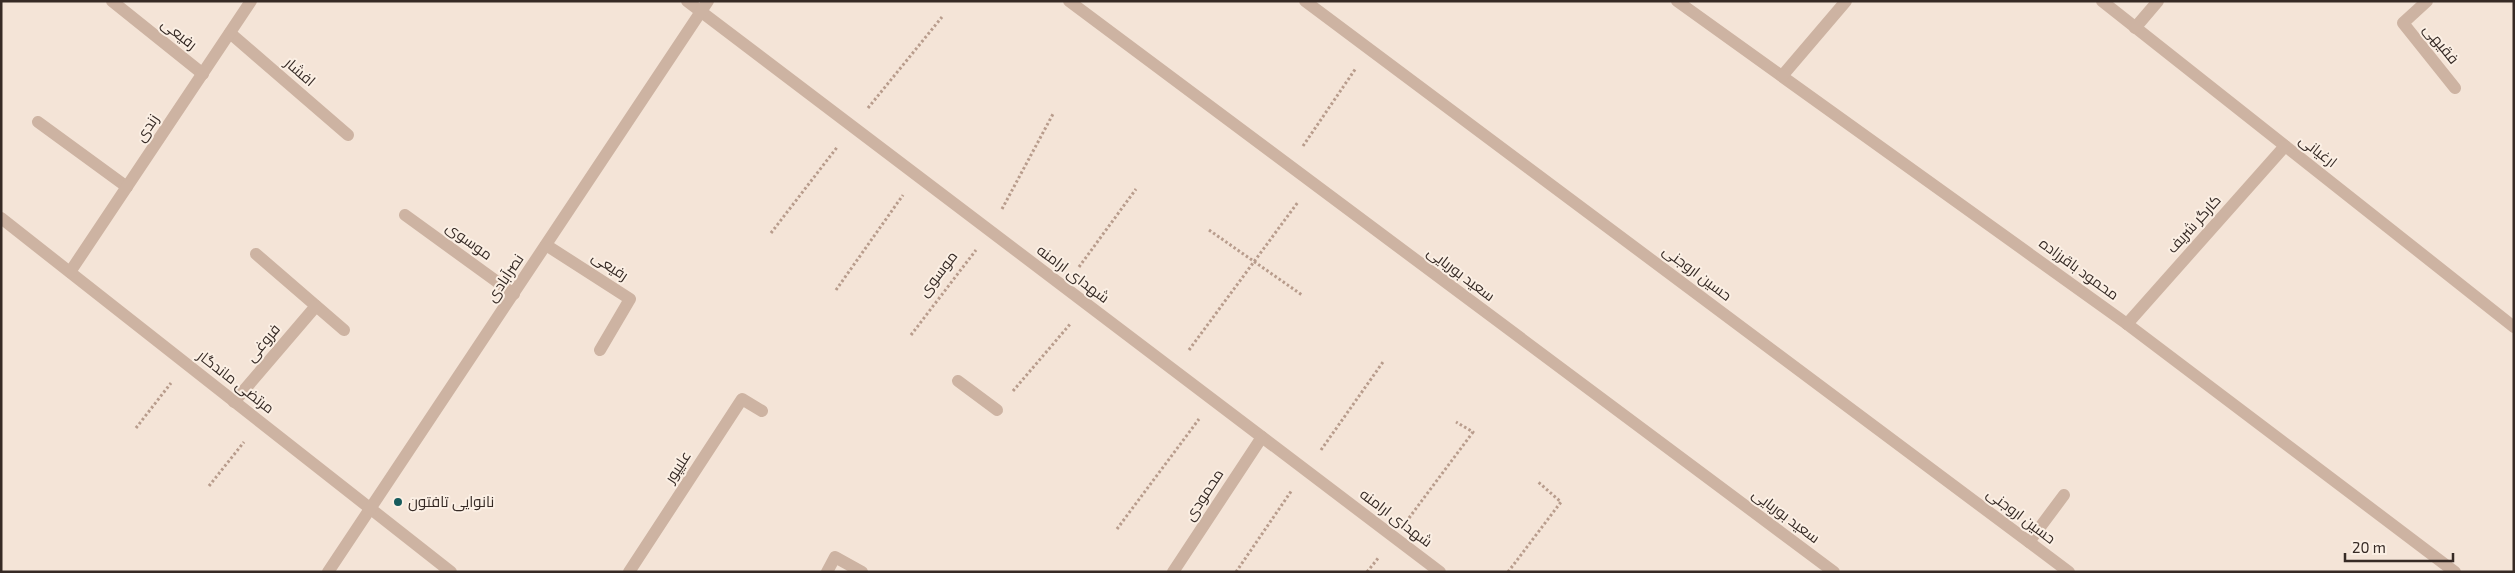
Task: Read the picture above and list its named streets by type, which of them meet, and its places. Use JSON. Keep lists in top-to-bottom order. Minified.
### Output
{"streets":{"street":["رفیعی","فقیهی","افشار","زندی","ارغیانی","کارگر شریف","موسوی","محمود باقرزاده","حسین اروجنی","شهدای ارامنه","سعید بوریایی","نصرآبادی","فروغی","مرتضی ماندگار","علیپور","محمودی"]},"crossings":[["رفیعی","زندی"],["رفیعی","نصرآبادی"],["افشار","زندی"],["زندی","مرتضی ماندگار"],["ارغیانی","کارگر شریف"],["کارگر شریف","محمود باقرزاده"],["موسوی","شهدای ارامنه"],["موسوی","نصرآبادی"],["شهدای ارامنه","نصرآبادی"],["شهدای ارامنه","محمودی"],["نصرآبادی","مرتضی ماندگار"],["فروغی","مرتضی ماندگار"]],"places":["نانوایی تافتون"],"scale_bar":"20 m"}
